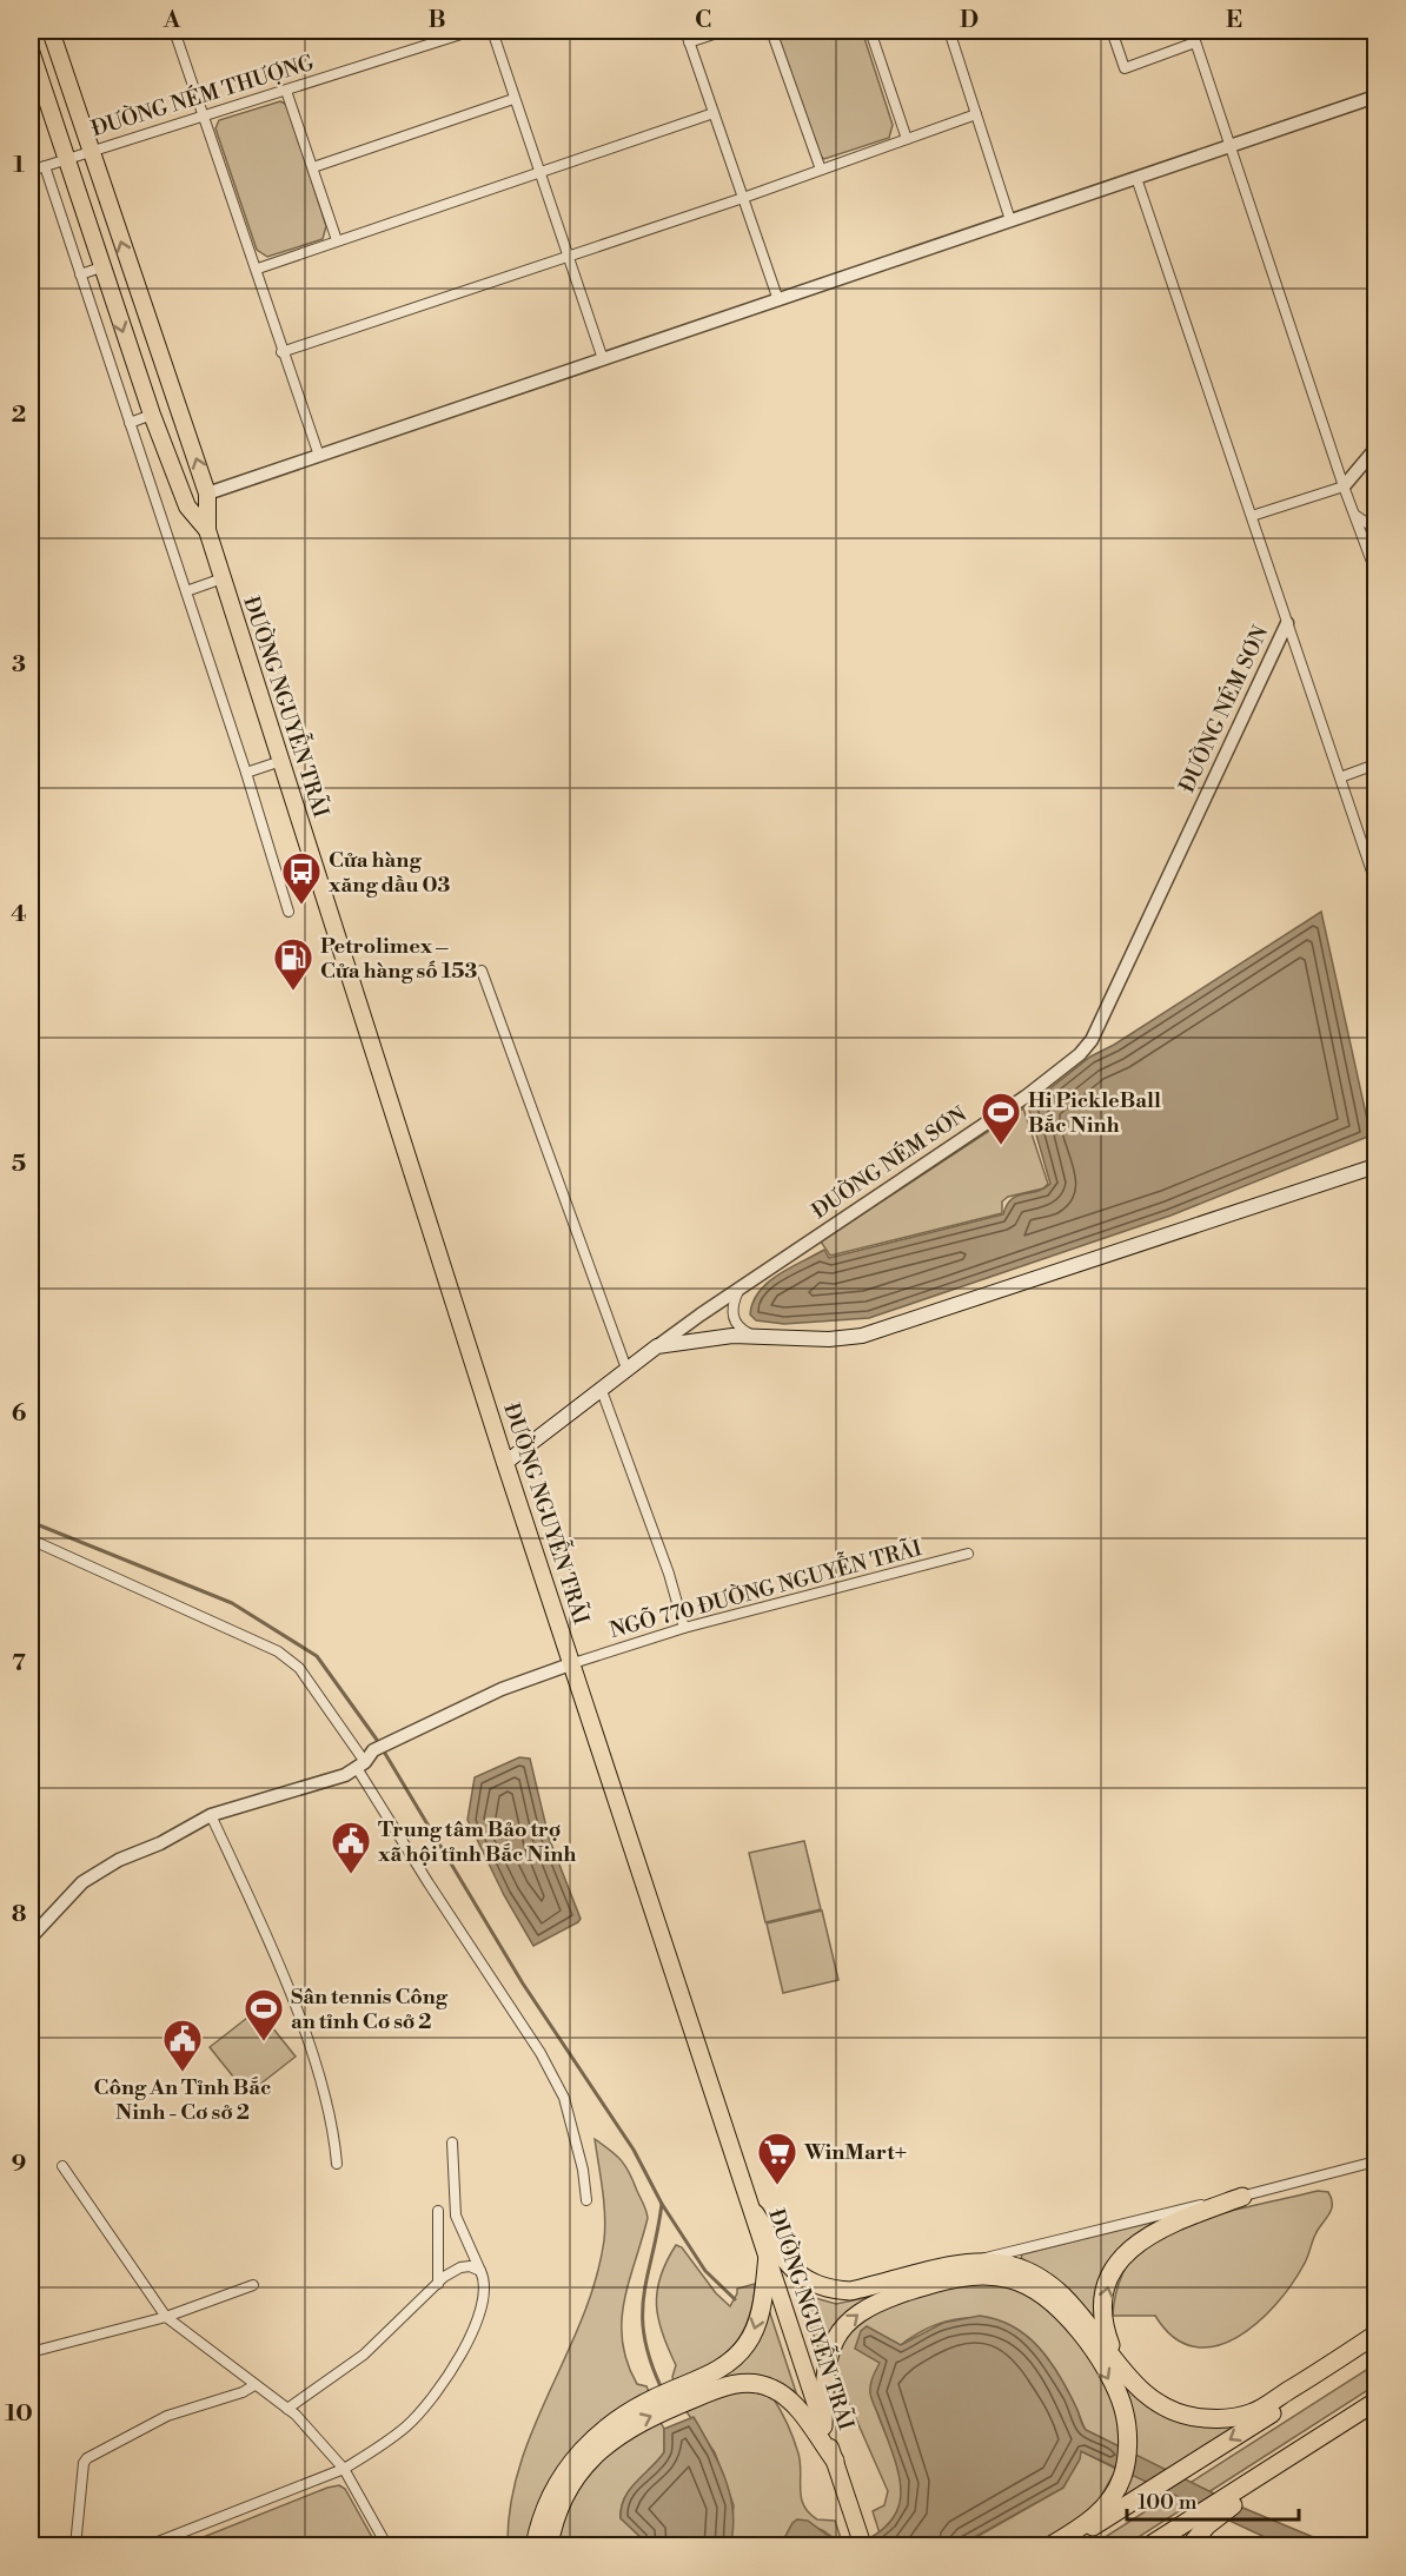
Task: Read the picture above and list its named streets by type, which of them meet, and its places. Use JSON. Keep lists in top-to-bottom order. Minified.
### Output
{"streets":{"highway":["ĐƯỜNG NGUYỄN TRÃI"],"main road":["ĐƯỜNG NÉM SƠN"],"street":["ĐƯỜNG NÉM THƯỢNG","NGÕ 770 ĐƯỜNG NGUYỄN TRÃI"]},"crossings":[["ĐƯỜNG NÉM THƯỢNG","ĐƯỜNG NGUYỄN TRÃI"],["ĐƯỜNG NGUYỄN TRÃI","ĐƯỜNG NÉM SƠN"],["ĐƯỜNG NGUYỄN TRÃI","NGÕ 770 ĐƯỜNG NGUYỄN TRÃI"]],"places":{"bus stop":["Cửa hàng xăng dầu 03"],"fuel station":["Petrolimex – Cửa hàng số 153"],"sports":["Hi PickleBall Bắc Ninh","Sân tennis Công an tỉnh Cơ sở 2"],"public building":["Trung tâm Bảo trợ xã hội tỉnh Bắc Ninh","Công An Tỉnh Bắc Ninh - Cơ sở 2"],"supermarket":["WinMart+"]},"scale_bar":"100 m","grid":{"columns":["A","B","C","D","E"],"rows":["1","2","3","4","5","6","7","8","9","10"]}}
